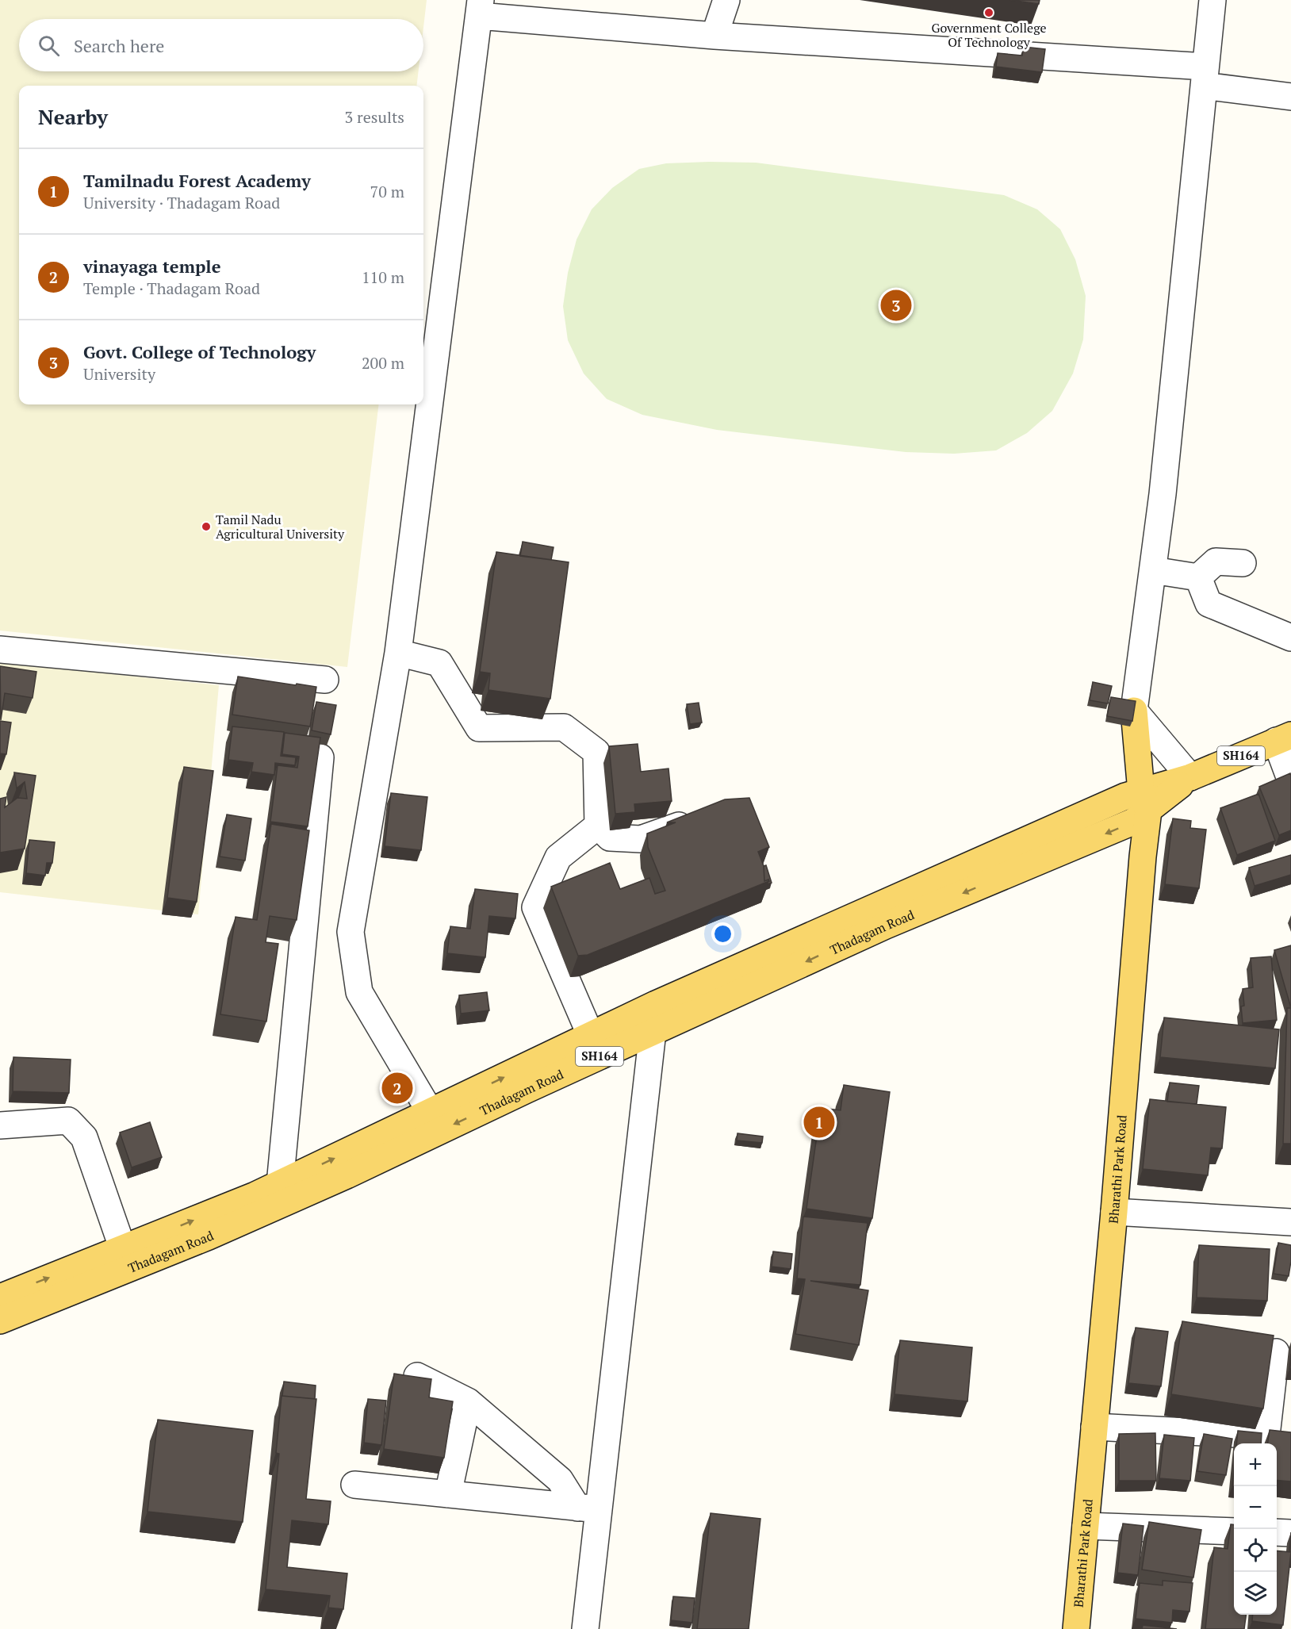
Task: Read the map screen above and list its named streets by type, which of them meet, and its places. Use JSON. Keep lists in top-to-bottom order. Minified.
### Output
{"streets":{"main road":["SH164","Thadagam Road","Bharathi Park Road"]},"crossings":[["Thadagam Road","Bharathi Park Road"]],"places":["Government College Of Technology","Tamil Nadu Agricultural University"],"page":{"search":"Search here","heading":["Nearby","3 results"],"list":[{"mark":"1","name":"Tamilnadu Forest Academy","note":"University · Thadagam Road","value":"70 m"},{"mark":"2","name":"vinayaga temple","note":"Temple · Thadagam Road","value":"110 m"},{"mark":"3","name":"Govt. College of Technology","note":"University","value":"200 m"}],"pins":["3","2","1"],"map_buttons":["+","−"]}}
